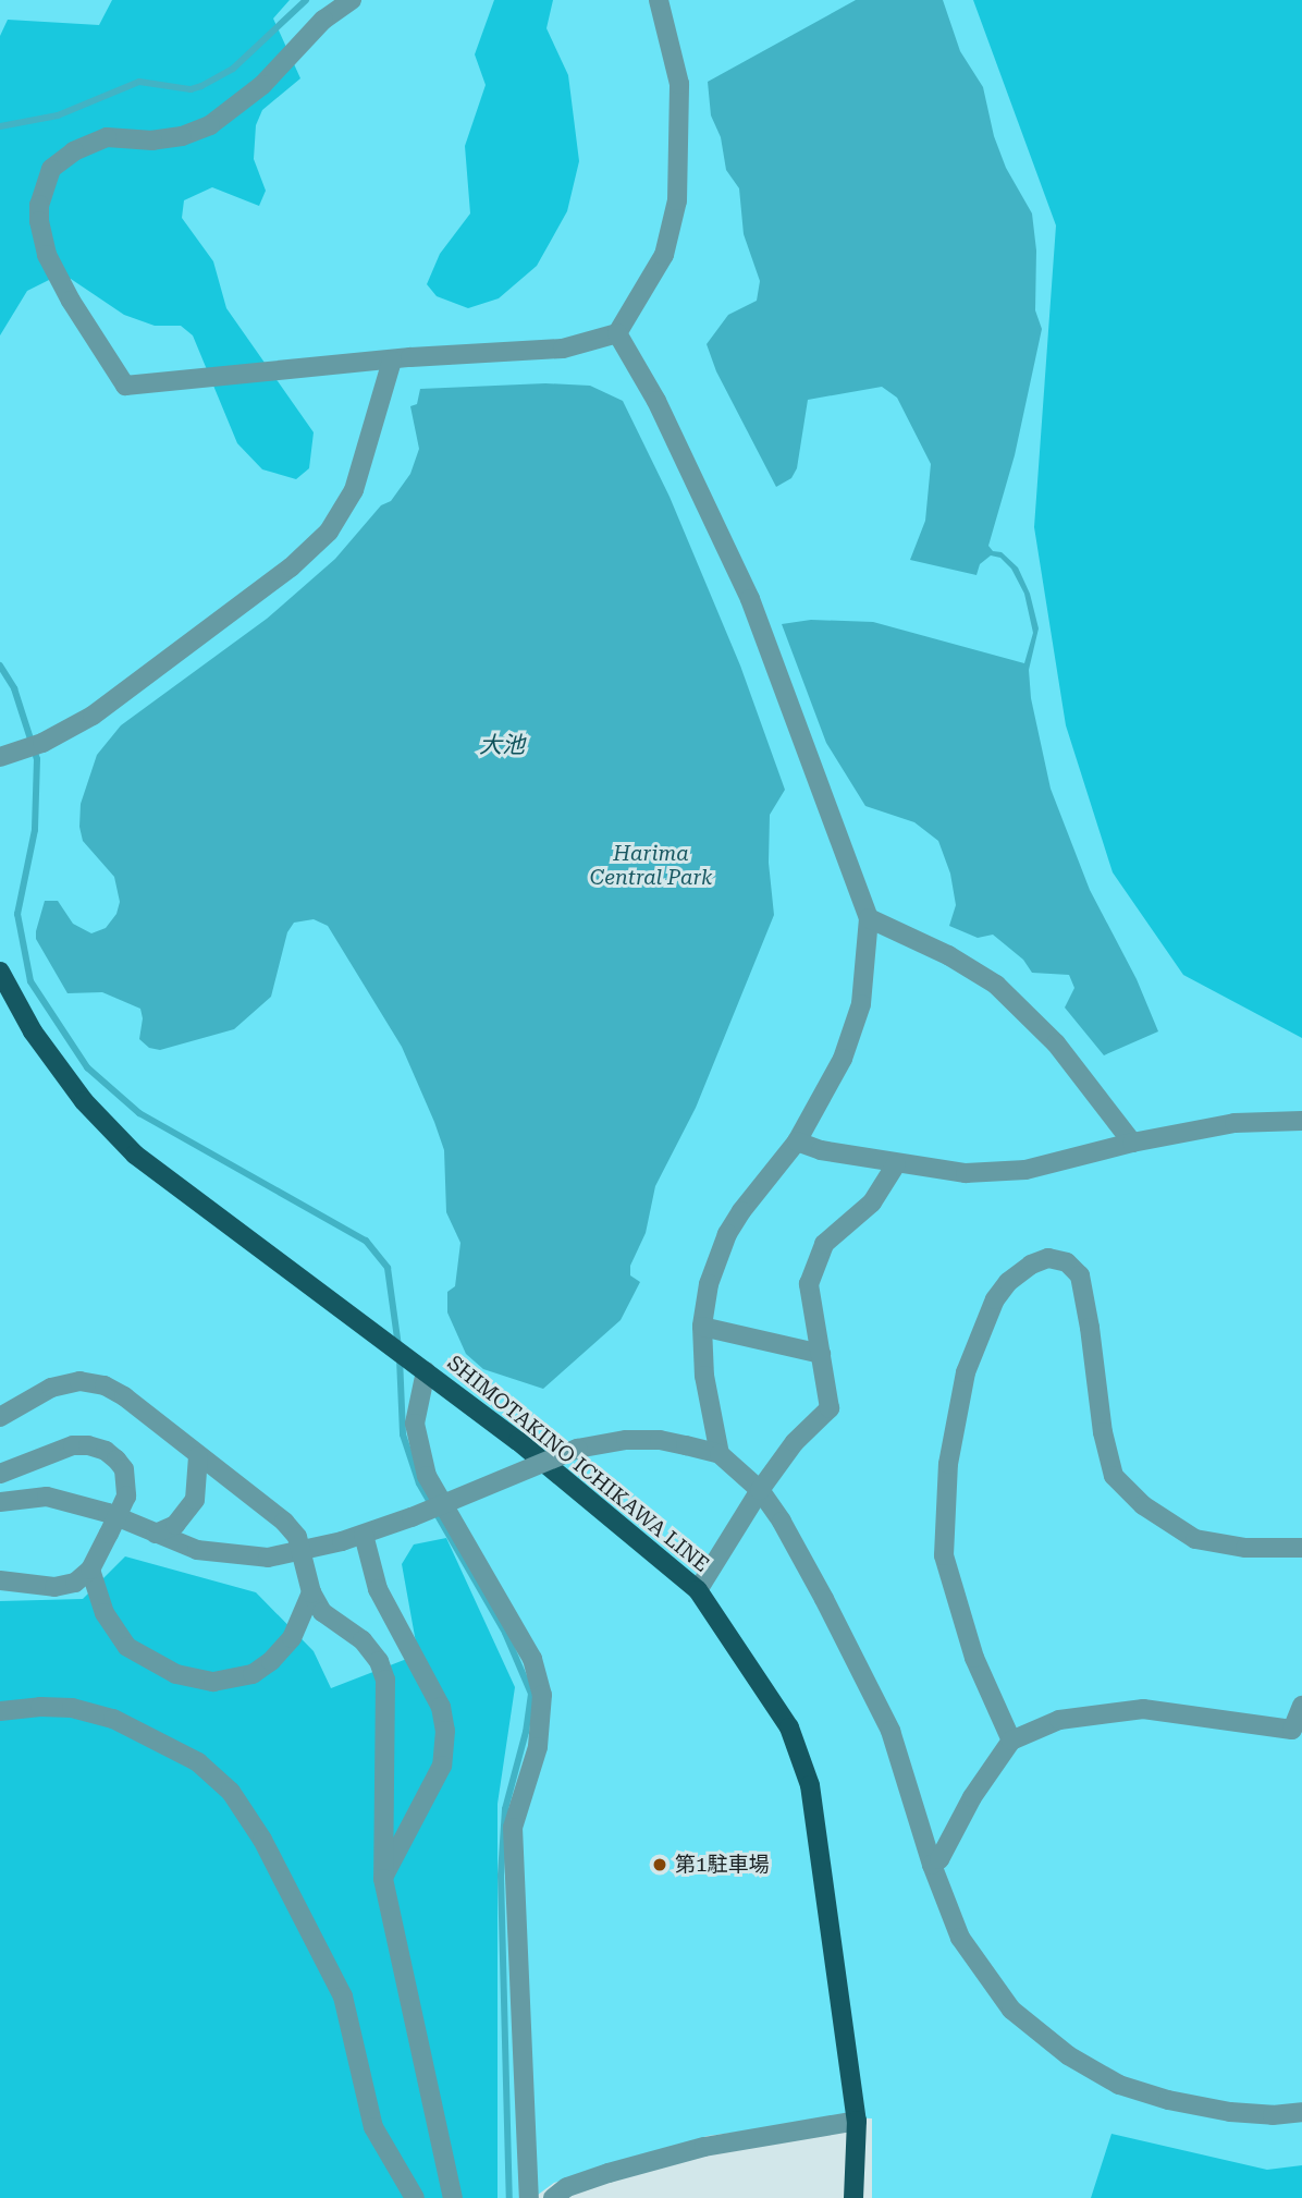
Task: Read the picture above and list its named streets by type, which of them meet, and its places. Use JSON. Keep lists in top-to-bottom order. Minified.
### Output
{"streets":{"main road":["SHIMOTAKINO ICHIKAWA LINE"]},"water":["大池"],"parks":["Harima Central Park"],"places":["第1駐車場"]}
